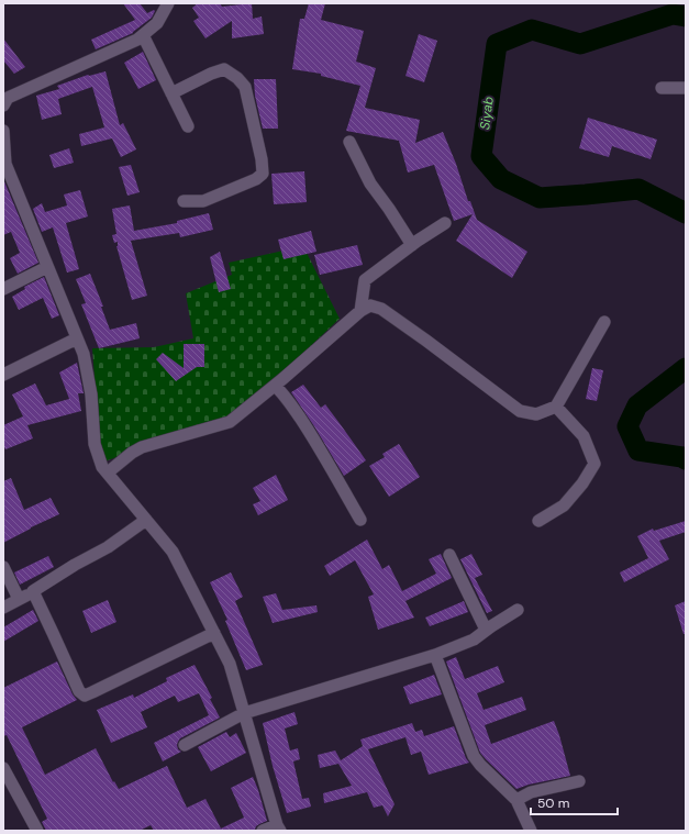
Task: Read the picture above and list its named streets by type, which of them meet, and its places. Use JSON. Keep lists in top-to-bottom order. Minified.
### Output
{"water":["Siyab"],"scale_bar":"50 m"}
